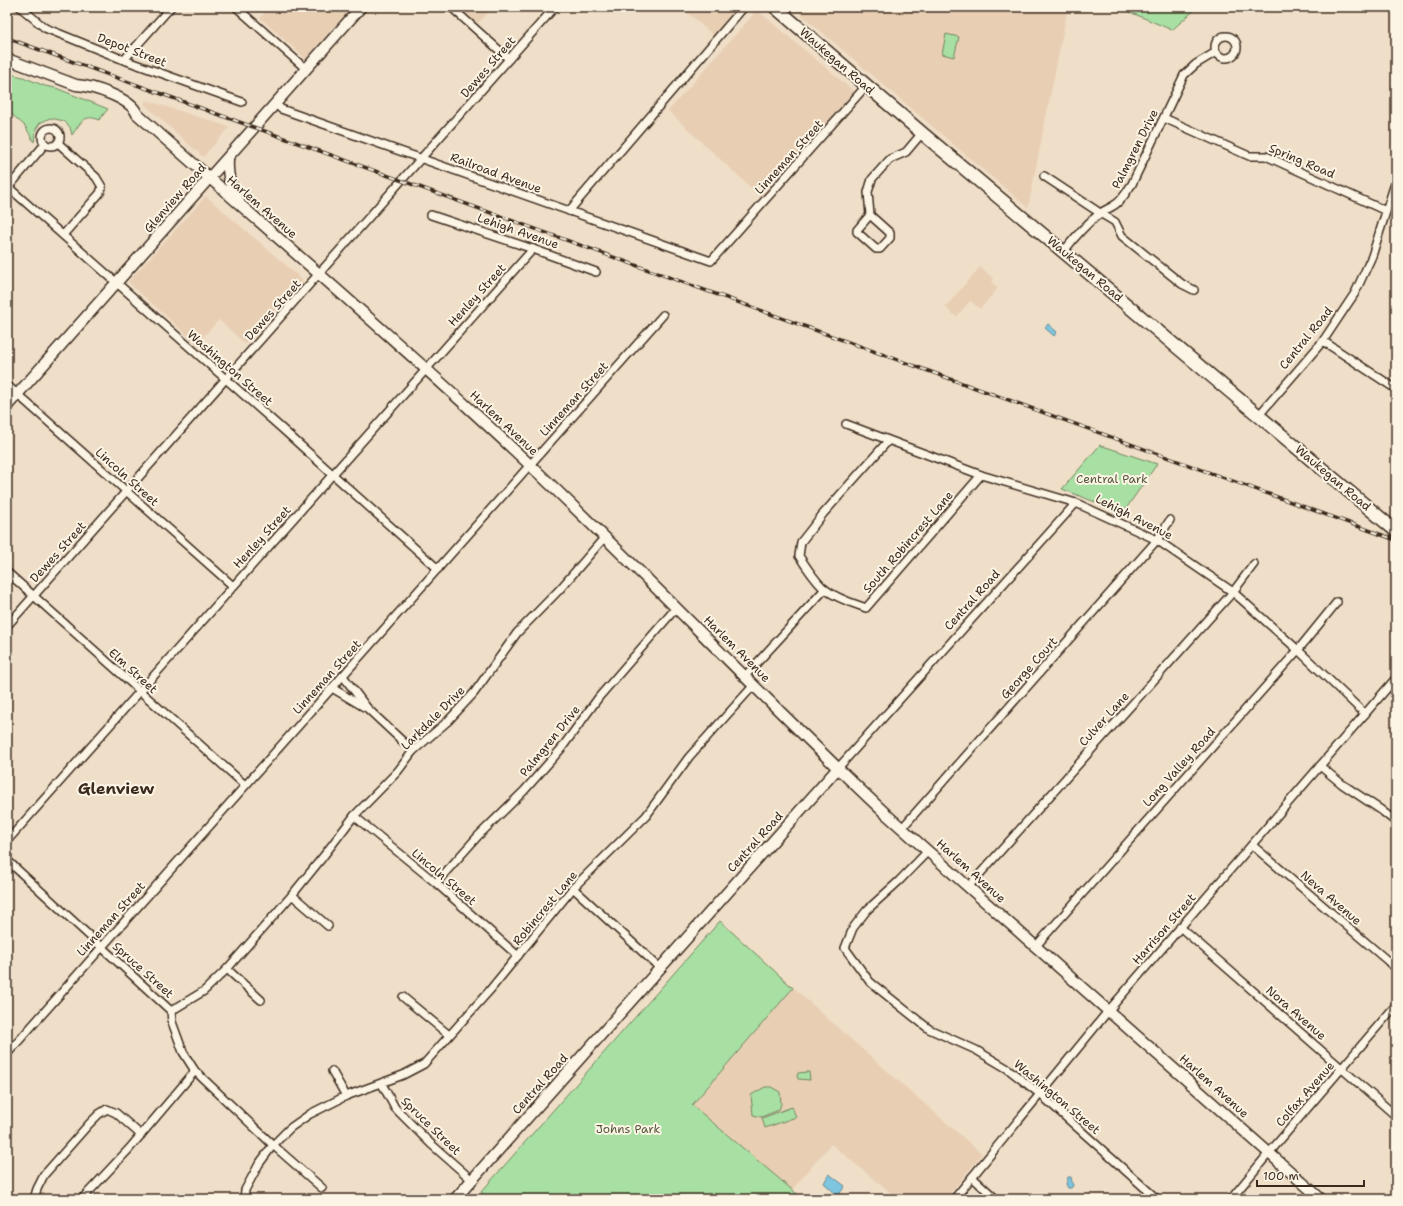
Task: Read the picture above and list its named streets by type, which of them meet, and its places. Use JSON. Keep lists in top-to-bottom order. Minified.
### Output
{"streets":{"main road":["Waukegan Road","Glenview Road","Harlem Avenue","Central Road"],"street":["Depot Street","Dewes Street","Palmgren Drive","Linneman Street","Spring Road","Railroad Avenue","Lehigh Avenue","Henley Street","Washington Street","Lincoln Street","South Robincrest Lane","George Court","Elm Street","Larkdale Drive","Culver Lane","Long Valley Road","Neva Avenue","Robincrest Lane","Harrison Street","Spruce Street","Nora Avenue","Colfax Avenue"]},"crossings":[["Waukegan Road","Palmgren Drive"],["Waukegan Road","Linneman Street"],["Waukegan Road","Central Road"],["Dewes Street","Railroad Avenue"],["Dewes Street","Harlem Avenue"],["Dewes Street","Washington Street"],["Dewes Street","Lincoln Street"],["Dewes Street","Elm Street"],["Palmgren Drive","Spring Road"],["Palmgren Drive","Harlem Avenue"],["Palmgren Drive","Lincoln Street"],["Linneman Street","Railroad Avenue"],["Linneman Street","Harlem Avenue"],["Linneman Street","Washington Street"],["Linneman Street","Elm Street"],["Linneman Street","Spruce Street"],["Spring Road","Central Road"],["Railroad Avenue","Glenview Road"],["Glenview Road","Harlem Avenue"],["Glenview Road","Washington Street"],["Glenview Road","Lincoln Street"],["Harlem Avenue","Henley Street"],["Harlem Avenue","Central Road"],["Harlem Avenue","Washington Street"],["Harlem Avenue","George Court"],["Harlem Avenue","Larkdale Drive"],["Harlem Avenue","Culver Lane"],["Harlem Avenue","Long Valley Road"],["Harlem Avenue","Robincrest Lane"],["Harlem Avenue","Harrison Street"],["Harlem Avenue","Colfax Avenue"],["Lehigh Avenue","Henley Street"],["Lehigh Avenue","Central Road"],["Lehigh Avenue","South Robincrest Lane"],["Lehigh Avenue","George Court"],["Lehigh Avenue","Culver Lane"],["Lehigh Avenue","Long Valley Road"],["Lehigh Avenue","Harrison Street"],["Henley Street","Washington Street"],["Henley Street","Lincoln Street"],["Henley Street","Elm Street"],["Central Road","Spruce Street"],["Washington Street","Harrison Street"],["Lincoln Street","Larkdale Drive"],["Lincoln Street","Robincrest Lane"],["Larkdale Drive","Spruce Street"],["Neva Avenue","Harrison Street"],["Robincrest Lane","Spruce Street"],["Harrison Street","Nora Avenue"],["Nora Avenue","Colfax Avenue"]],"districts":["Glenview"],"parks":["Central Park","Johns Park"],"scale_bar":"100 m"}
